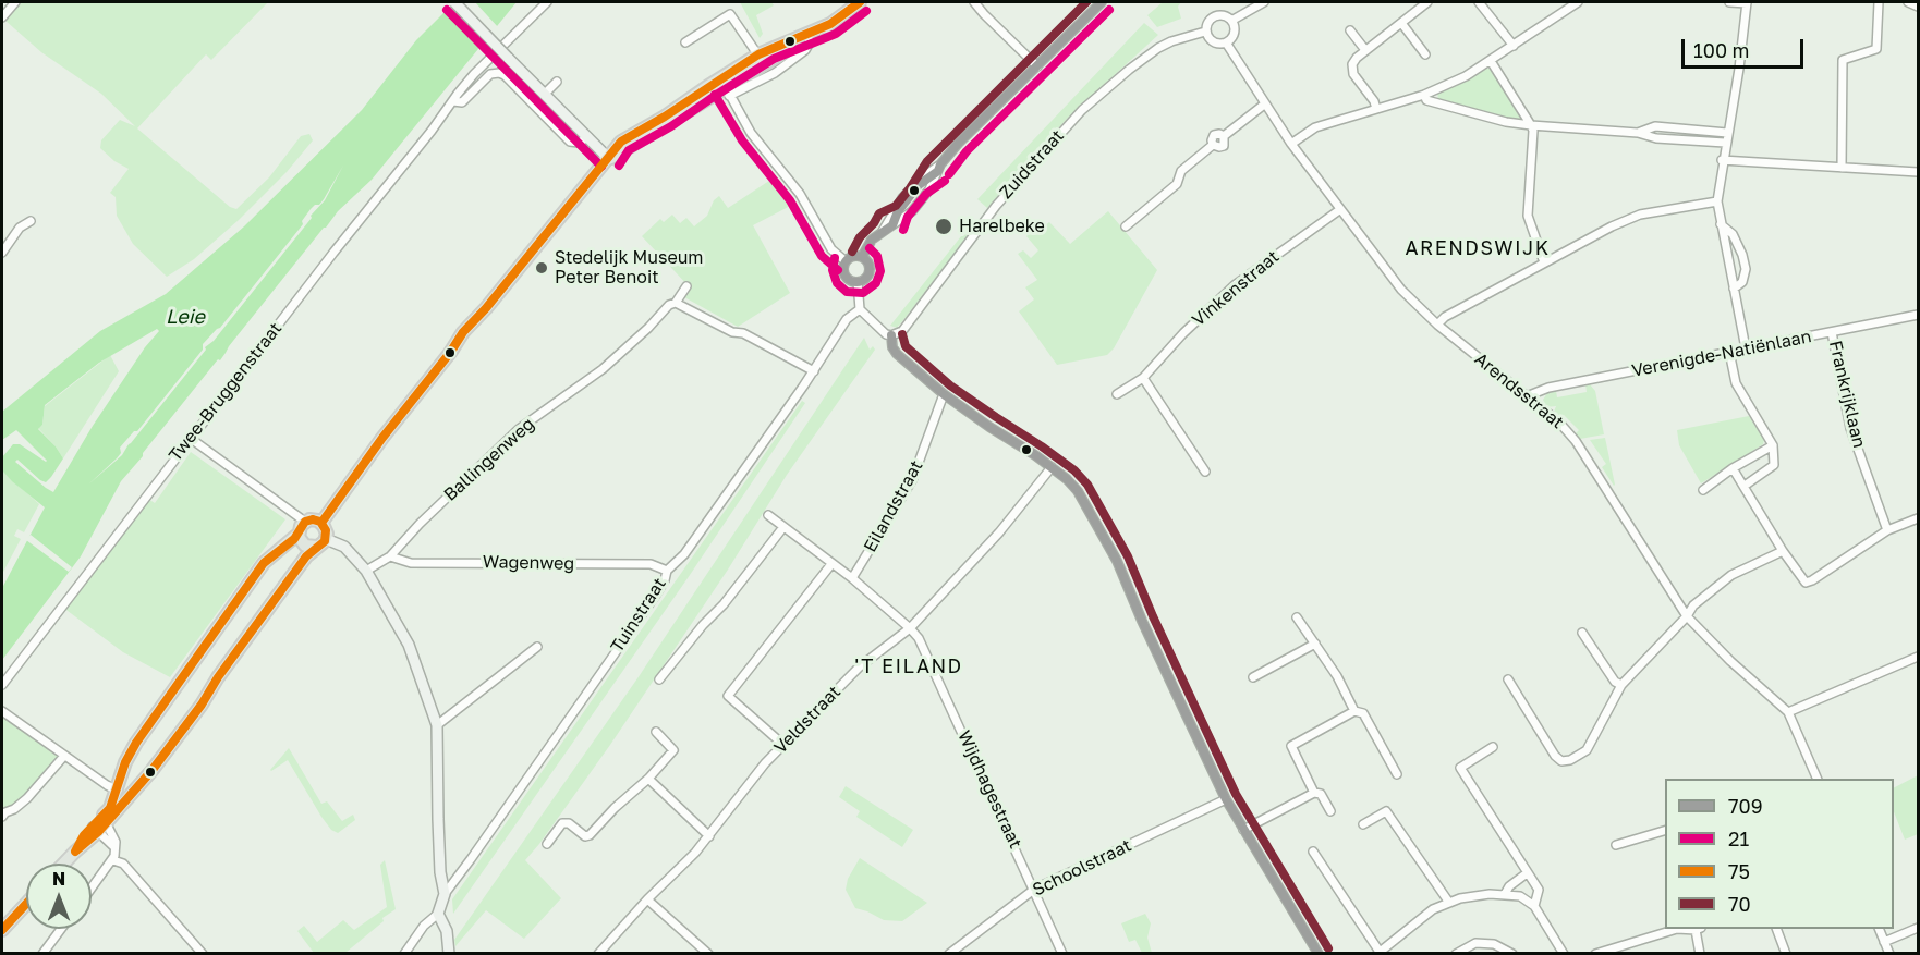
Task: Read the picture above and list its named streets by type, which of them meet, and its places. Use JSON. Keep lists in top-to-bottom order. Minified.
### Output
{"streets":{"street":["Zuidstraat","Vinkenstraat","Verenigde-Natiënlaan","Arendsstraat","Twee-Bruggenstraat","Frankrijklaan","Ballingenweg","Eilandstraat","Wagenweg","Tuinstraat","Veldstraat","Wijdhagestraat","Schoolstraat"]},"crossings":[["Zuidstraat","Arendsstraat"],["Vinkenstraat","Arendsstraat"],["Verenigde-Natiënlaan","Arendsstraat"],["Verenigde-Natiënlaan","Frankrijklaan"],["Ballingenweg","Wagenweg"],["Eilandstraat","Wijdhagestraat"],["Wagenweg","Tuinstraat"],["Veldstraat","Wijdhagestraat"],["Wijdhagestraat","Schoolstraat"]],"districts":["ARENDSWIJK","'T EILAND"],"water":["Leie"],"places":["Harelbeke","Stedelijk Museum Peter Benoit"],"lines":["transit line 709","transit line 75","transit line 70","transit line 21"],"legend":["709","21","75","70"],"scale_bar":"100 m","north":"top"}
